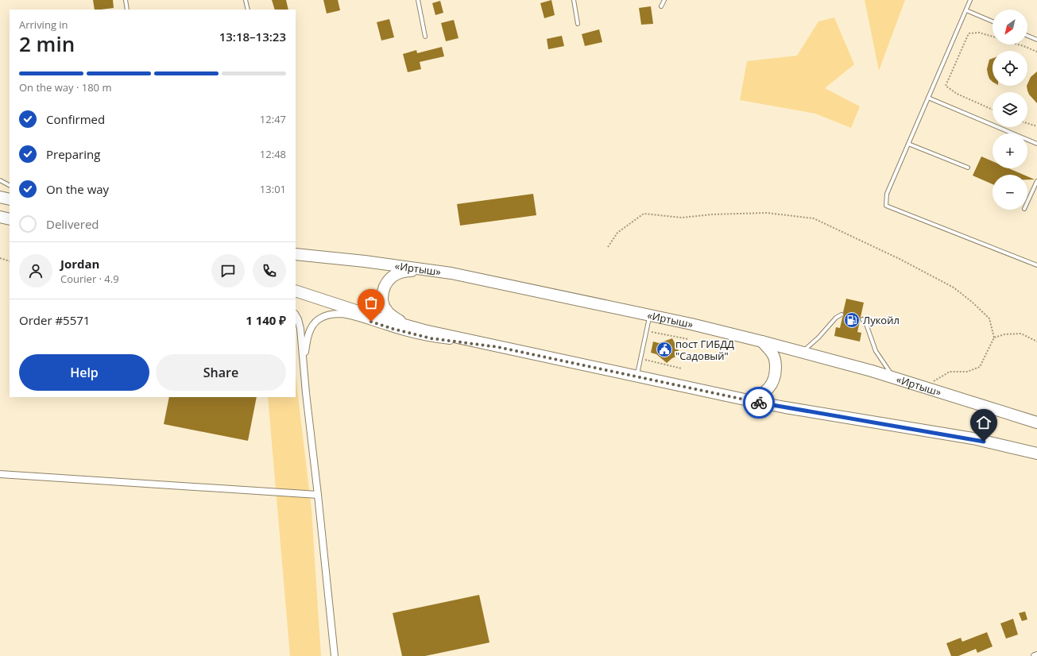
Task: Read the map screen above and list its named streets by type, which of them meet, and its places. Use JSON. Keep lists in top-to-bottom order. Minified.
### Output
{"streets":{"highway":["«Иртыш»"]},"places":{"fuel station":["Лукойл"],"public building":["пост ГИБДД \"Садовый\""]},"north":"bottom left","page":{"map_buttons":["+","−"],"heading":["2 min","Arriving in","13:18–13:23"],"panel":["Jordan","Courier · 4.9","Order #5571","1 140 ₽"],"bar":"On the way · 180 m","list":[["Confirmed","12:47"],["Preparing","12:48"],["On the way","13:01"],"Delivered"],"buttons":["Help","Share"]}}
